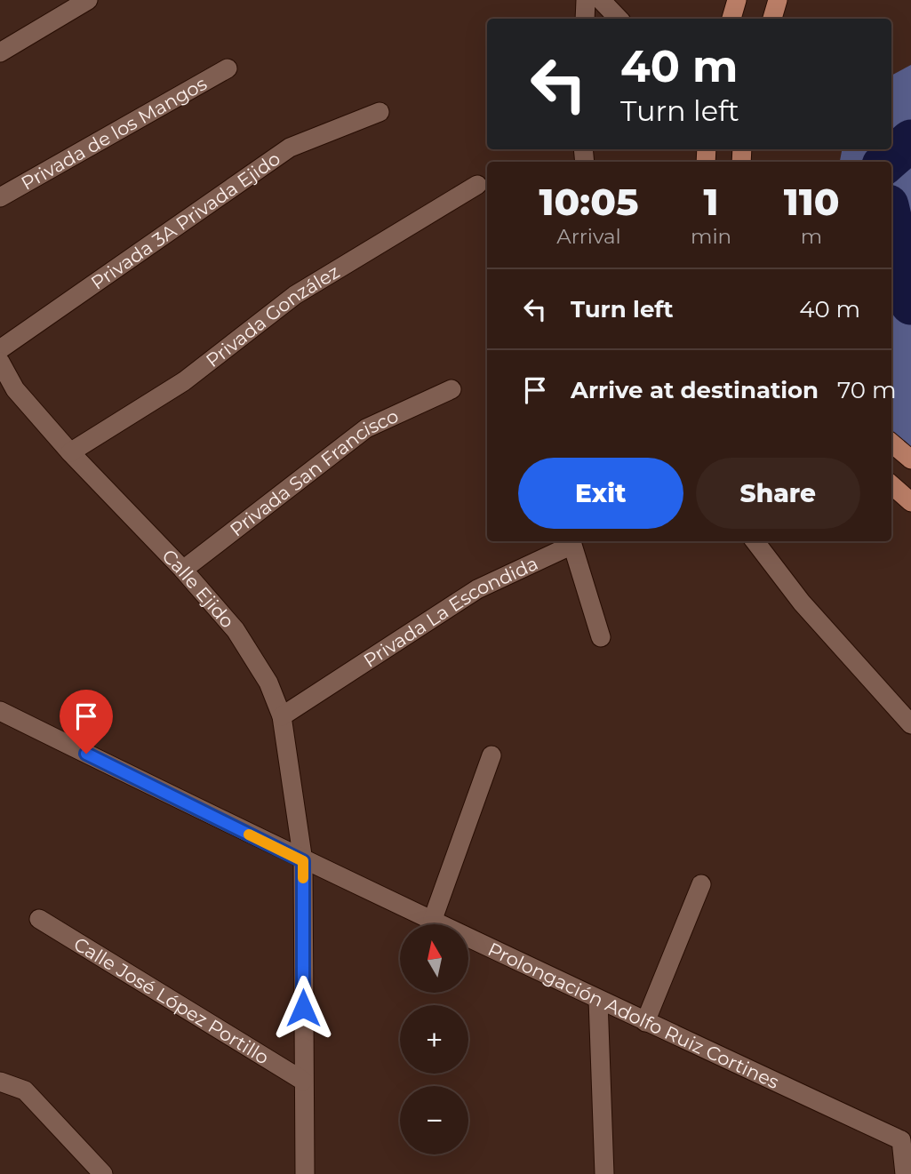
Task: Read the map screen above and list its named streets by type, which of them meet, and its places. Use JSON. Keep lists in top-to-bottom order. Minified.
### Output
{"streets":{"street":["Privada de los Mangos","Privada 3A Privada Ejido","Privada González","Privada San Francisco","Calle Ejido","Privada La Escondida","Calle José López Portillo","Prolongación Adolfo Ruiz Cortines"]},"crossings":[["Privada González","Calle Ejido"],["Privada San Francisco","Calle Ejido"],["Calle Ejido","Privada La Escondida"],["Calle Ejido","Calle José López Portillo"],["Calle Ejido","Prolongación Adolfo Ruiz Cortines"]],"north":"top","page":{"turn":["40 m","Turn left"],"eta":["10:05","Arrival","1","min","110","m"],"list":[{"name":"Turn left","value":"40 m"},{"name":"Arrive at destination","value":"70 m"}],"buttons":["Exit","Share"],"map_buttons":["+","−"]}}
